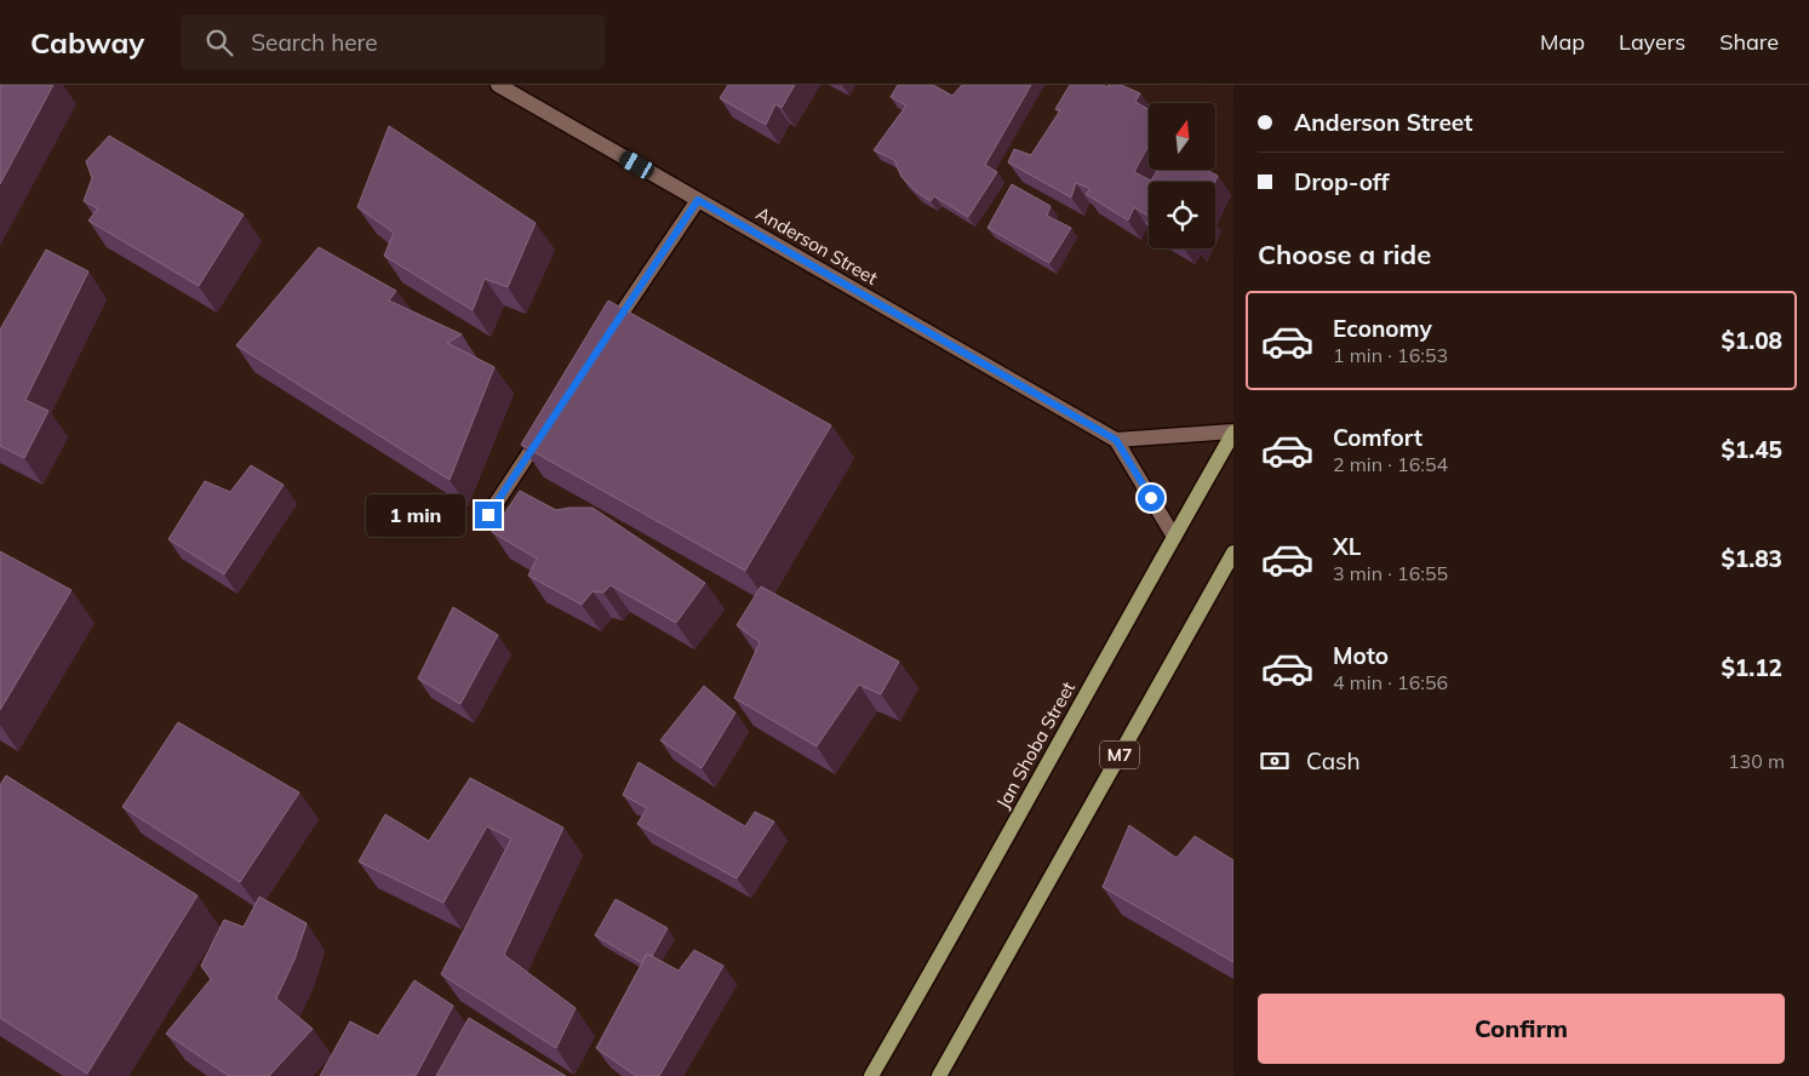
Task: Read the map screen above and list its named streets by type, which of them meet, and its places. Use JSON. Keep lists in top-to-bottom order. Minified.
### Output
{"streets":{"main road":["Jan Shoba Street","M7"],"street":["Anderson Street"]},"crossings":[["Anderson Street","Jan Shoba Street"]],"north":"top","page":{"header":"Cabway","search":"Search here","nav":["Map","Layers","Share"],"banner":["Anderson Street","Drop-off"],"heading":"Choose a ride","list":[{"name":"Economy","note":"1 min · 16:53","value":"$1.08"},{"name":"Comfort","note":"2 min · 16:54","value":"$1.45"},{"name":"XL","note":"3 min · 16:55","value":"$1.83"},{"name":"Moto","note":"4 min · 16:56","value":"$1.12"}],"bubble":"1 min","pay":["Cash","130 m"],"buttons":"Confirm"}}
